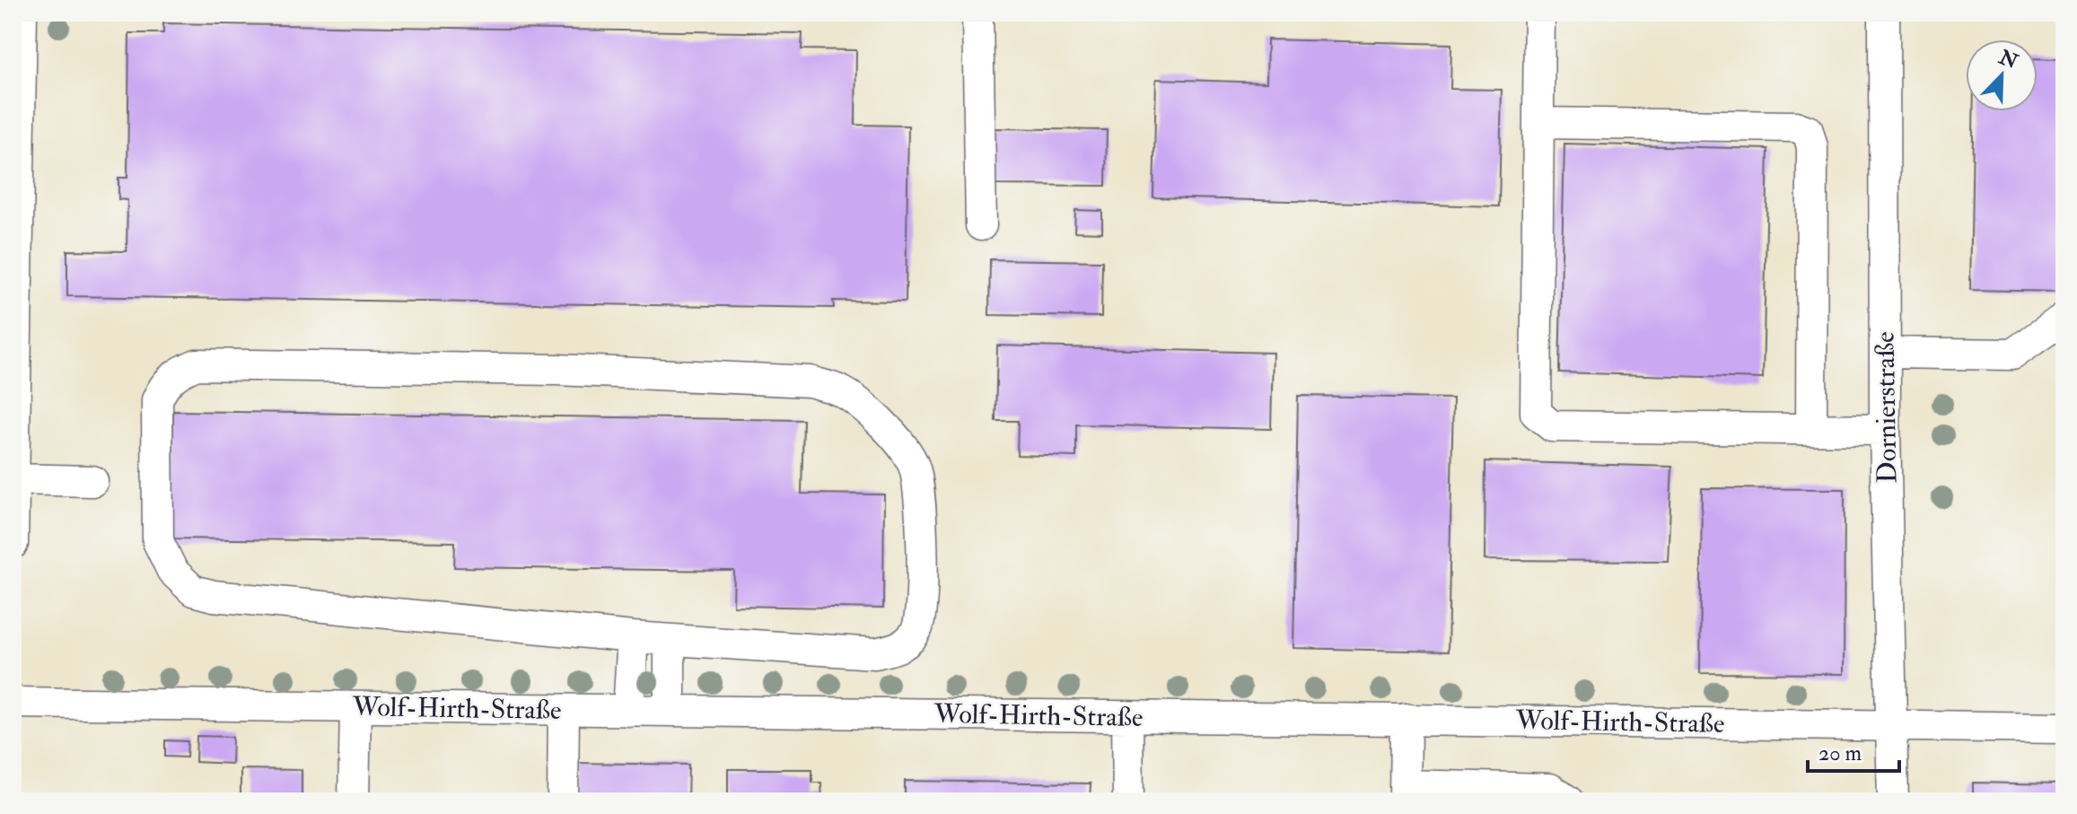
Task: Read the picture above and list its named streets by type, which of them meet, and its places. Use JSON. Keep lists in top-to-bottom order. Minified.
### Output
{"streets":{"street":["Dornierstraße","Wolf-Hirth-Straße"]},"crossings":[["Dornierstraße","Wolf-Hirth-Straße"]],"scale_bar":"20 m","north":"top right"}
